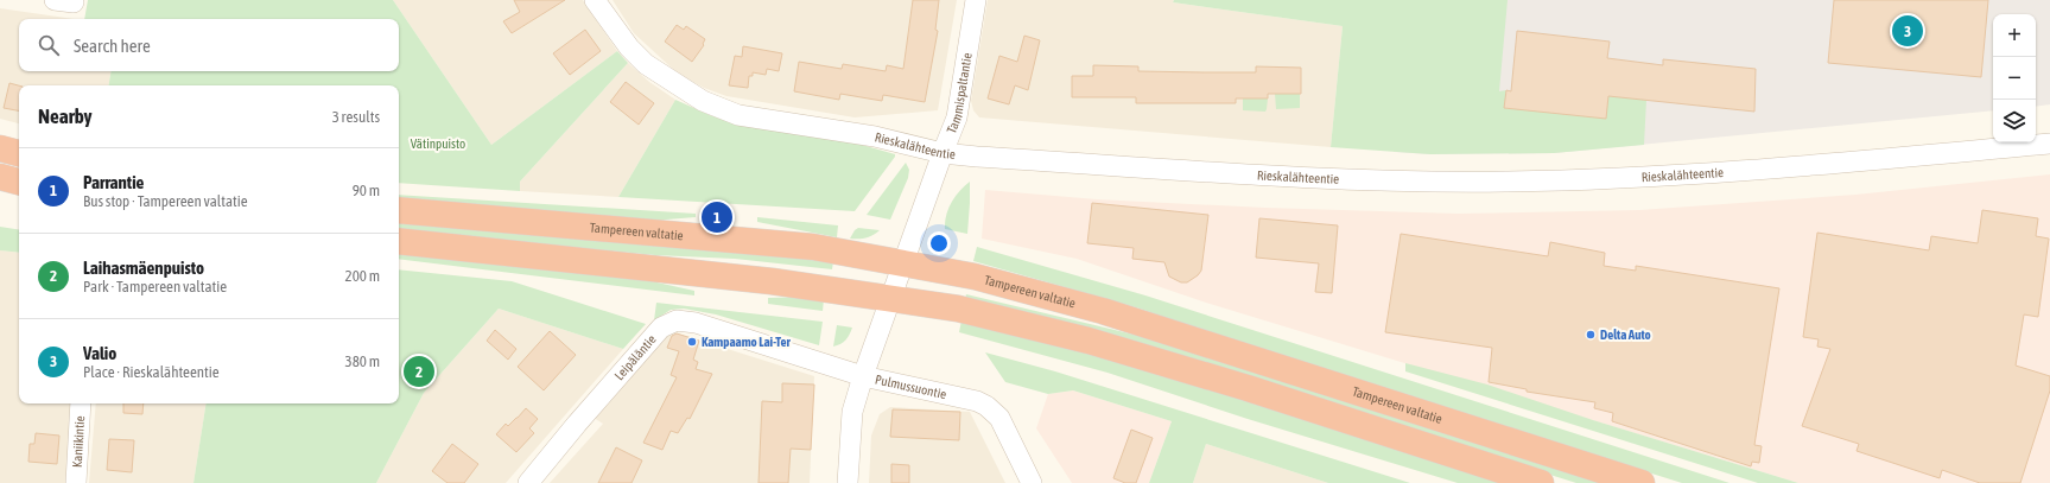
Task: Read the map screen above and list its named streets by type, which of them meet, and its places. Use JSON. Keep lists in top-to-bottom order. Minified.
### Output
{"streets":{"highway":["Tampereen valtatie"],"street":["Tammispaltantie","Rieskalähteentie","Leipäläntie","Pulmussuontie","Kaniikintie"]},"crossings":[["Tammispaltantie","Rieskalähteentie"],["Tammispaltantie","Tampereen valtatie"],["Tammispaltantie","Pulmussuontie"],["Tampereen valtatie","Pulmussuontie"],["Leipäläntie","Pulmussuontie"]],"parks":["Vätinpuisto"],"places":["Delta Auto","Kampaamo Lai-Ter"],"page":{"pins":["3","1","2"],"map_buttons":["+","−"],"search":"Search here","heading":["Nearby","3 results"],"list":[{"mark":"1","name":"Parrantie","note":"Bus stop · Tampereen valtatie","value":"90 m"},{"mark":"2","name":"Laihasmäenpuisto","note":"Park · Tampereen valtatie","value":"200 m"},{"mark":"3","name":"Valio","note":"Place · Rieskalähteentie","value":"380 m"}]}}
